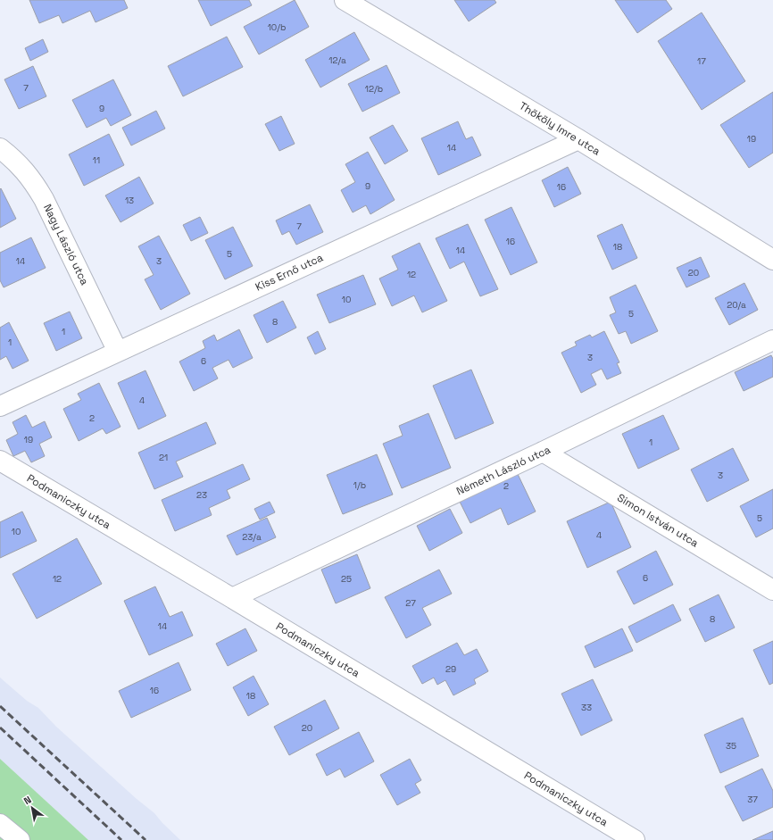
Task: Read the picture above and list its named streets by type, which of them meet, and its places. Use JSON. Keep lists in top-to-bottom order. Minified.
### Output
{"streets":{"street":["Thököly Imre utca","Nagy László utca","Kiss Ernő utca","Németh László utca","Podmaniczky utca","Simon István utca"]},"crossings":[["Thököly Imre utca","Kiss Ernő utca"],["Nagy László utca","Kiss Ernő utca"],["Németh László utca","Podmaniczky utca"],["Németh László utca","Simon István utca"]],"house_numbers":["10/b","12/a","17","7","12/b","9","19","14","11","9","16","13","7","16","18","14","5","14","3","20","12","10","20/a","5","8","1","1","3","6","4","2","19","1","21","3","1/b","2","23","5","10","4","23/a","6","12","25","27","8","14","29","16","18","33","20","35","37"],"north":"top left"}
